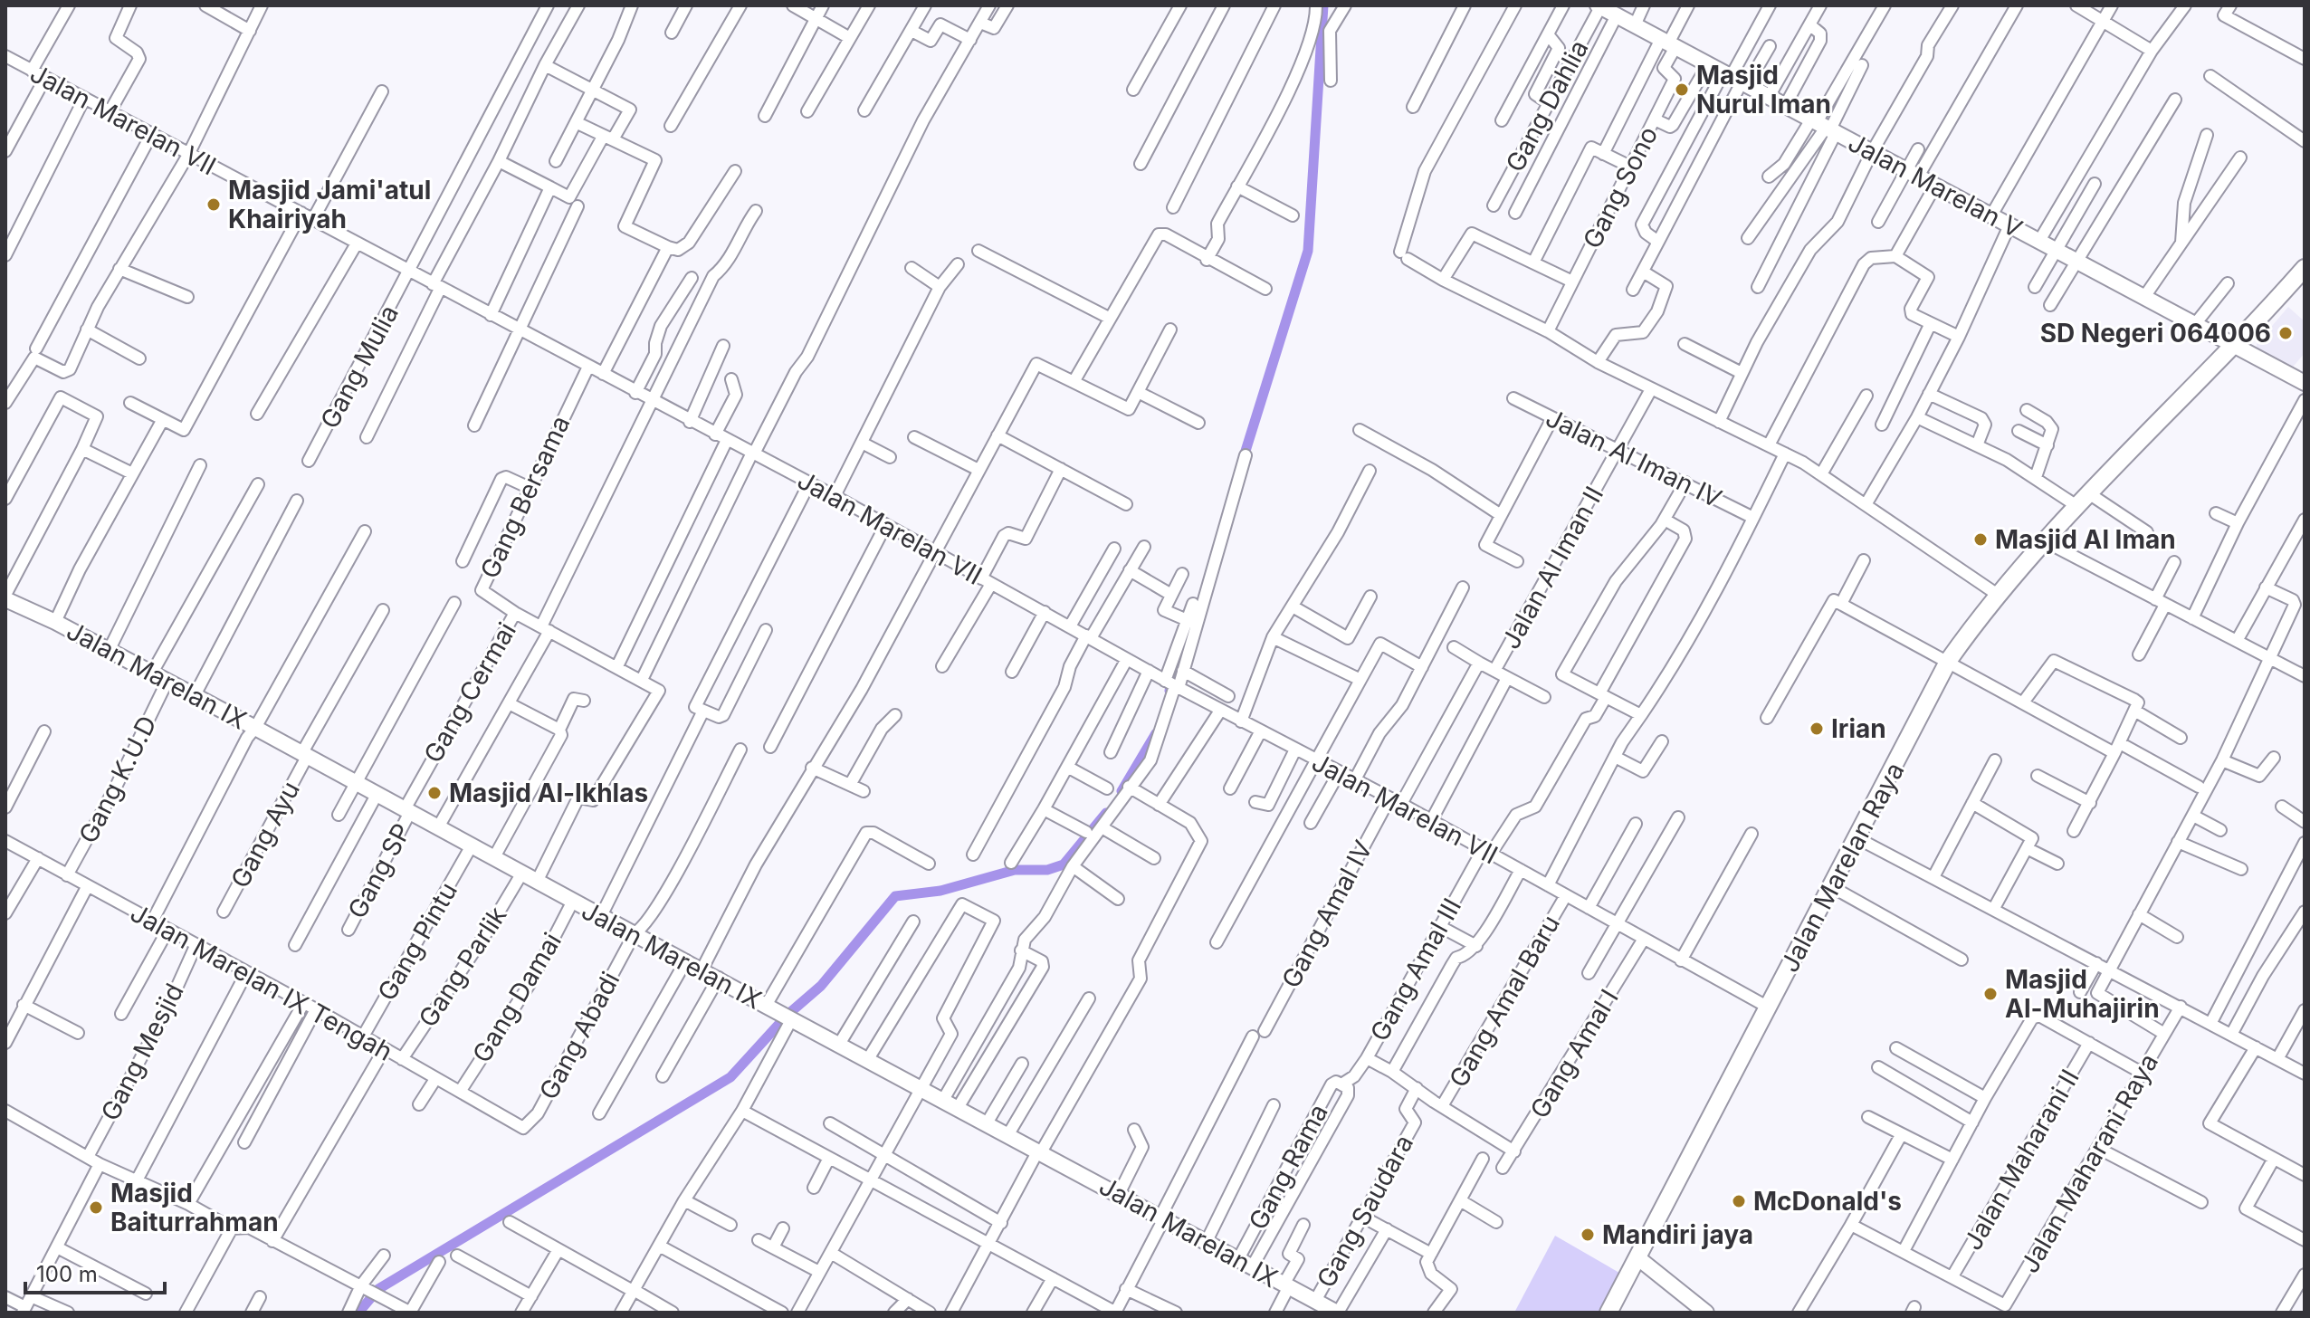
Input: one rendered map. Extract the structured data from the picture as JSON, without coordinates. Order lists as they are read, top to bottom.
{
  "streets": {
    "main road": ["Jalan Marelan V", "Jalan Marelan IX", "Jalan Marelan Raya"],
    "street": [
      "Gang Dahlia",
      "Jalan Marelan VII",
      "Gang Sono",
      "Gang Mulia",
      "Jalan Al Iman IV",
      "Gang Bersama",
      "Jalan Al Iman II",
      "Gang Cermai",
      "Gang K.U.D",
      "Gang Ayu",
      "Gang SP",
      "Gang Amal IV",
      "Gang Pintu",
      "Gang Parlik",
      "Gang Amal III",
      "Jalan Marelan IX Tengah",
      "Gang Damai",
      "Gang Amal Baru",
      "Gang Abadi",
      "Gang Mesjid",
      "Gang Amal I",
      "Jalan Maharani II",
      "Jalan Maharani Raya",
      "Gang Rama",
      "Gang Saudara"
    ]
  },
  "crossings": [
    ["Gang Dahlia", "Jalan Marelan V"],
    ["Jalan Marelan VII", "Gang Mulia"],
    ["Jalan Marelan VII", "Gang Bersama"],
    ["Jalan Marelan VII", "Jalan Marelan Raya"],
    ["Jalan Marelan VII", "Gang Amal IV"],
    ["Jalan Marelan VII", "Gang Amal III"],
    ["Jalan Marelan VII", "Gang Amal Baru"],
    ["Jalan Marelan VII", "Gang Amal I"],
    ["Jalan Marelan V", "Gang Sono"],
    ["Jalan Marelan V", "Jalan Marelan Raya"],
    ["Jalan Al Iman IV", "Jalan Al Iman II"],
    ["Gang Bersama", "Gang Cermai"],
    ["Jalan Marelan IX", "Gang Cermai"],
    ["Jalan Marelan IX", "Gang K.U.D"],
    ["Jalan Marelan IX", "Gang Ayu"],
    ["Jalan Marelan IX", "Gang SP"],
    ["Jalan Marelan IX", "Gang Pintu"],
    ["Jalan Marelan IX", "Gang Parlik"],
    ["Jalan Marelan IX", "Gang Damai"],
    ["Jalan Marelan IX", "Gang Abadi"],
    ["Jalan Marelan IX", "Gang Rama"],
    ["Jalan Marelan IX", "Gang Saudara"],
    ["Gang Cermai", "Gang SP"],
    ["Gang K.U.D", "Jalan Marelan IX Tengah"],
    ["Gang Pintu", "Jalan Marelan IX Tengah"],
    ["Gang Parlik", "Jalan Marelan IX Tengah"],
    ["Gang Amal III", "Gang Rama"],
    ["Jalan Marelan IX Tengah", "Gang Damai"],
    ["Jalan Marelan IX Tengah", "Gang Abadi"],
    ["Jalan Marelan IX Tengah", "Gang Mesjid"]
  ],
  "places": [
    "Masjid Nurul Iman",
    "Masjid Jami'atul Khairiyah",
    "SD Negeri 064006",
    "Masjid Al Iman",
    "Irian",
    "Masjid Al-Ikhlas",
    "Masjid Al-Muhajirin",
    "McDonald's",
    "Masjid Baiturrahman",
    "Mandiri jaya"
  ],
  "scale_bar": "100 m"
}
